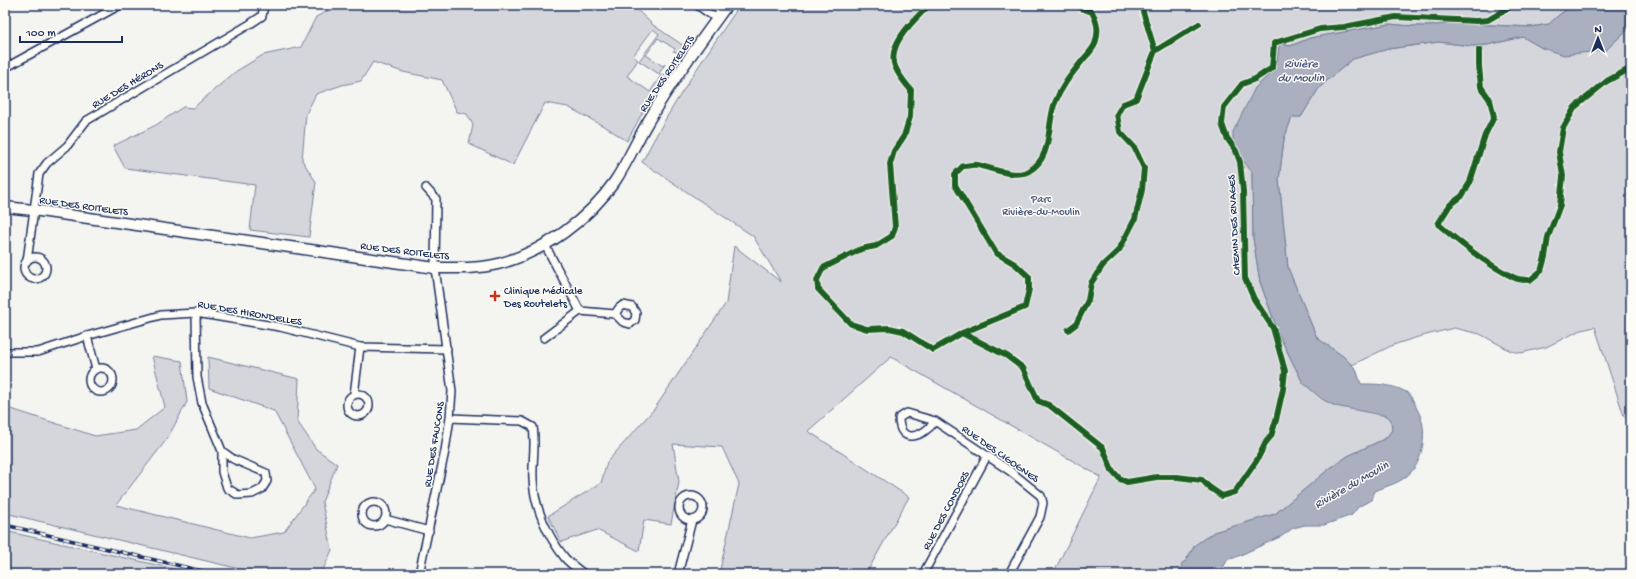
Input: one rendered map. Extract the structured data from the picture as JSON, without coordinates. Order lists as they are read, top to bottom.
{
  "streets": {
    "street": [
      "RUE DES ROITELETS",
      "RUE DES HÉRONS",
      "RUE DES HIRONDELLES",
      "RUE DES FAUCONS",
      "RUE DES CIGOGNES",
      "RUE DES CONDORS"
    ],
    "cycle path": ["CHEMIN DES RIVAGES"]
  },
  "crossings": [
    ["RUE DES ROITELETS", "RUE DES HÉRONS"],
    ["RUE DES ROITELETS", "RUE DES FAUCONS"],
    ["RUE DES HIRONDELLES", "RUE DES FAUCONS"],
    ["RUE DES CIGOGNES", "RUE DES CONDORS"]
  ],
  "water": ["Rivière du Moulin"],
  "parks": ["Parc Rivière-du-Moulin"],
  "places": {
    "health": ["Clinique Médicale Des Routelets"]
  },
  "scale_bar": "100 m",
  "north": "top"
}
